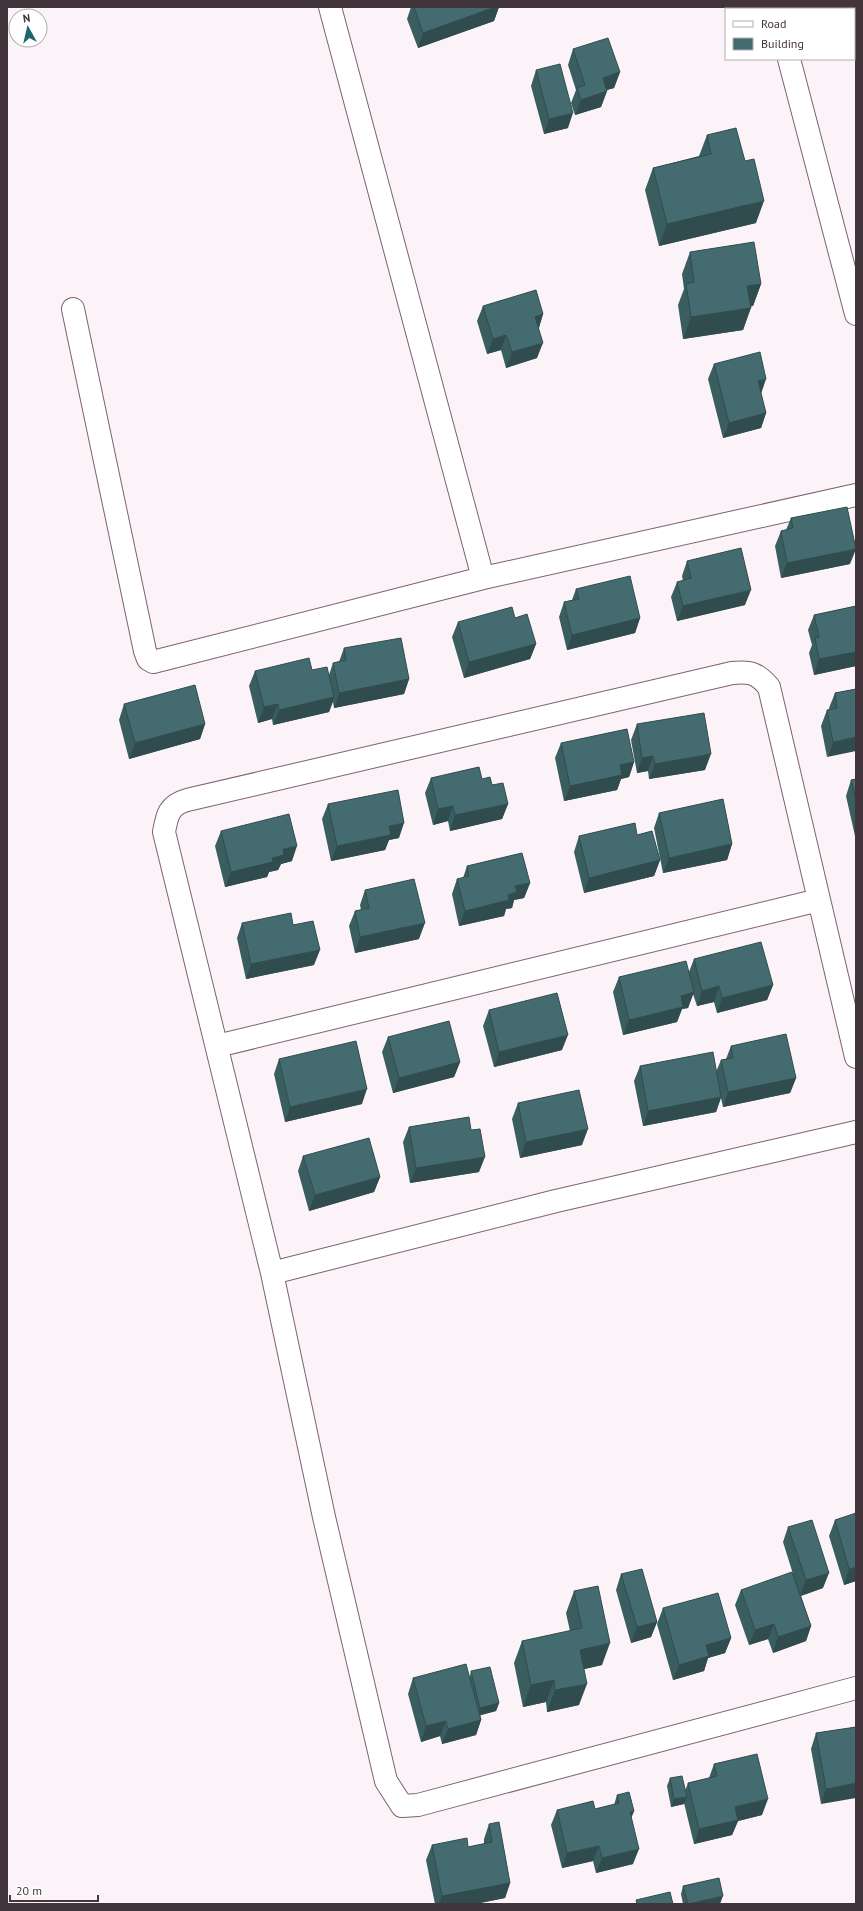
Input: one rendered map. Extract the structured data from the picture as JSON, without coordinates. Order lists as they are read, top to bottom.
{
  "legend": ["Road", "Building"],
  "scale_bar": "20 m",
  "north": "top"
}
